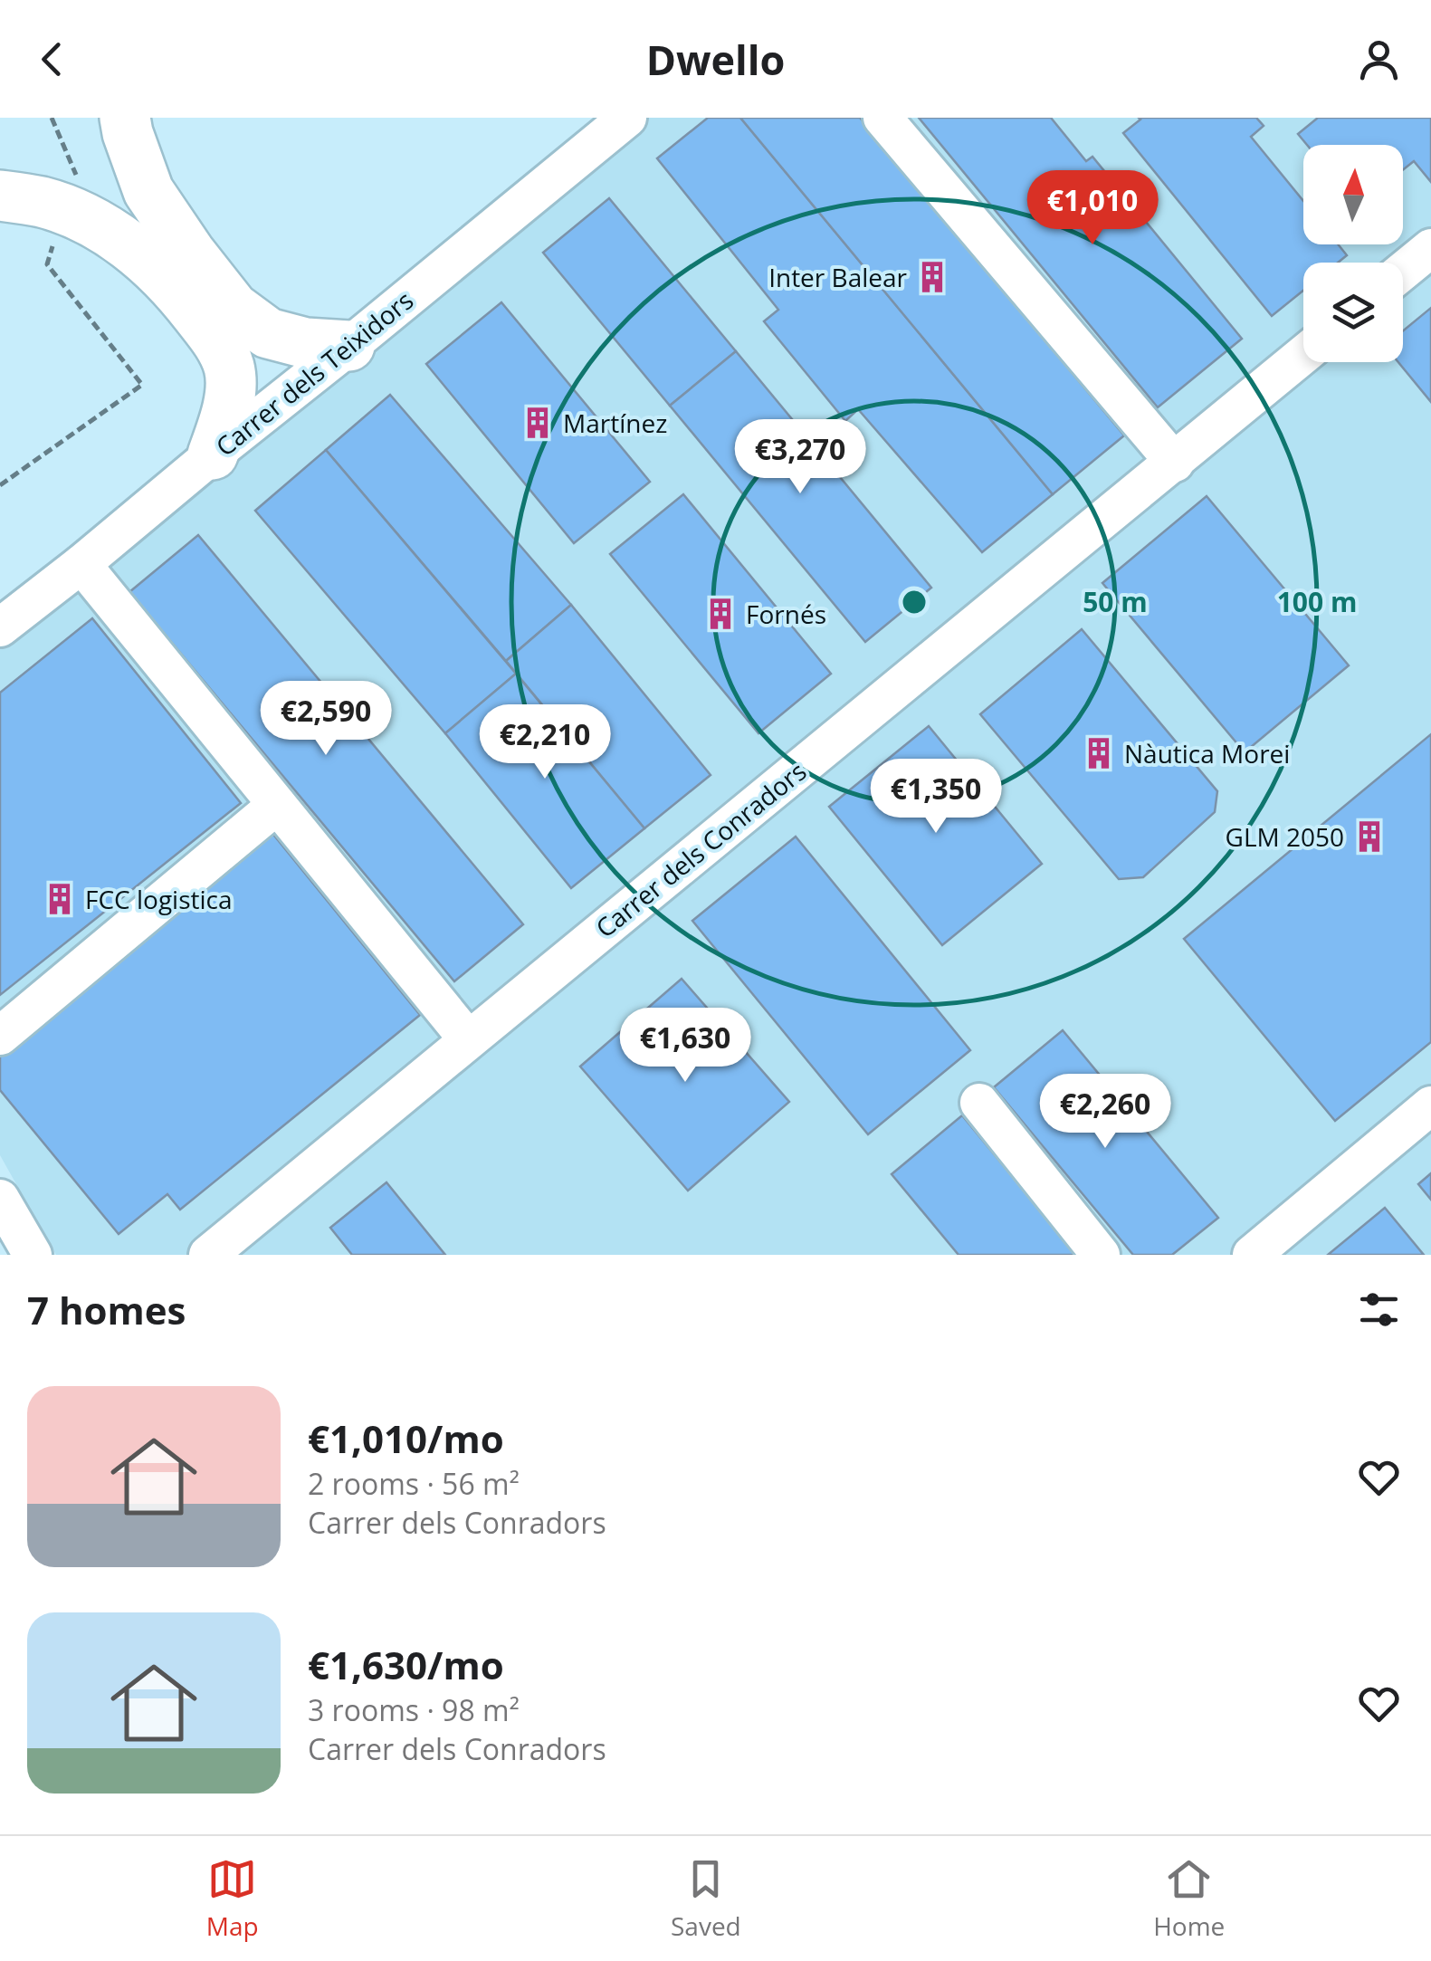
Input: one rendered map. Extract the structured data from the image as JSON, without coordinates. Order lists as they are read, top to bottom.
{
  "streets": {
    "street": ["Carrer dels Teixidors", "Carrer dels Conradors"]
  },
  "places": {
    "building": [
      "Inter Balear",
      "Martínez",
      "Fornés",
      "Nàutica Morei",
      "GLM 2050",
      "FCC logistica"
    ]
  },
  "north": "top",
  "page": {
    "header": "Dwello",
    "price": [
      "€1,010",
      "€3,270",
      "€2,590",
      "€2,210",
      "€1,350",
      "€1,630",
      "€2,260"
    ],
    "heading": "7 homes",
    "list": [
      {
        "name": "€1,010/mo",
        "note": "2 rooms · 56 m² · Carrer dels Conradors"
      },
      {
        "name": "€1,630/mo",
        "note": "3 rooms · 98 m² · Carrer dels Conradors"
      }
    ],
    "tabs": ["Map", "Saved", "Home"]
  },
  "rings": ["50 m", "100 m"]
}
